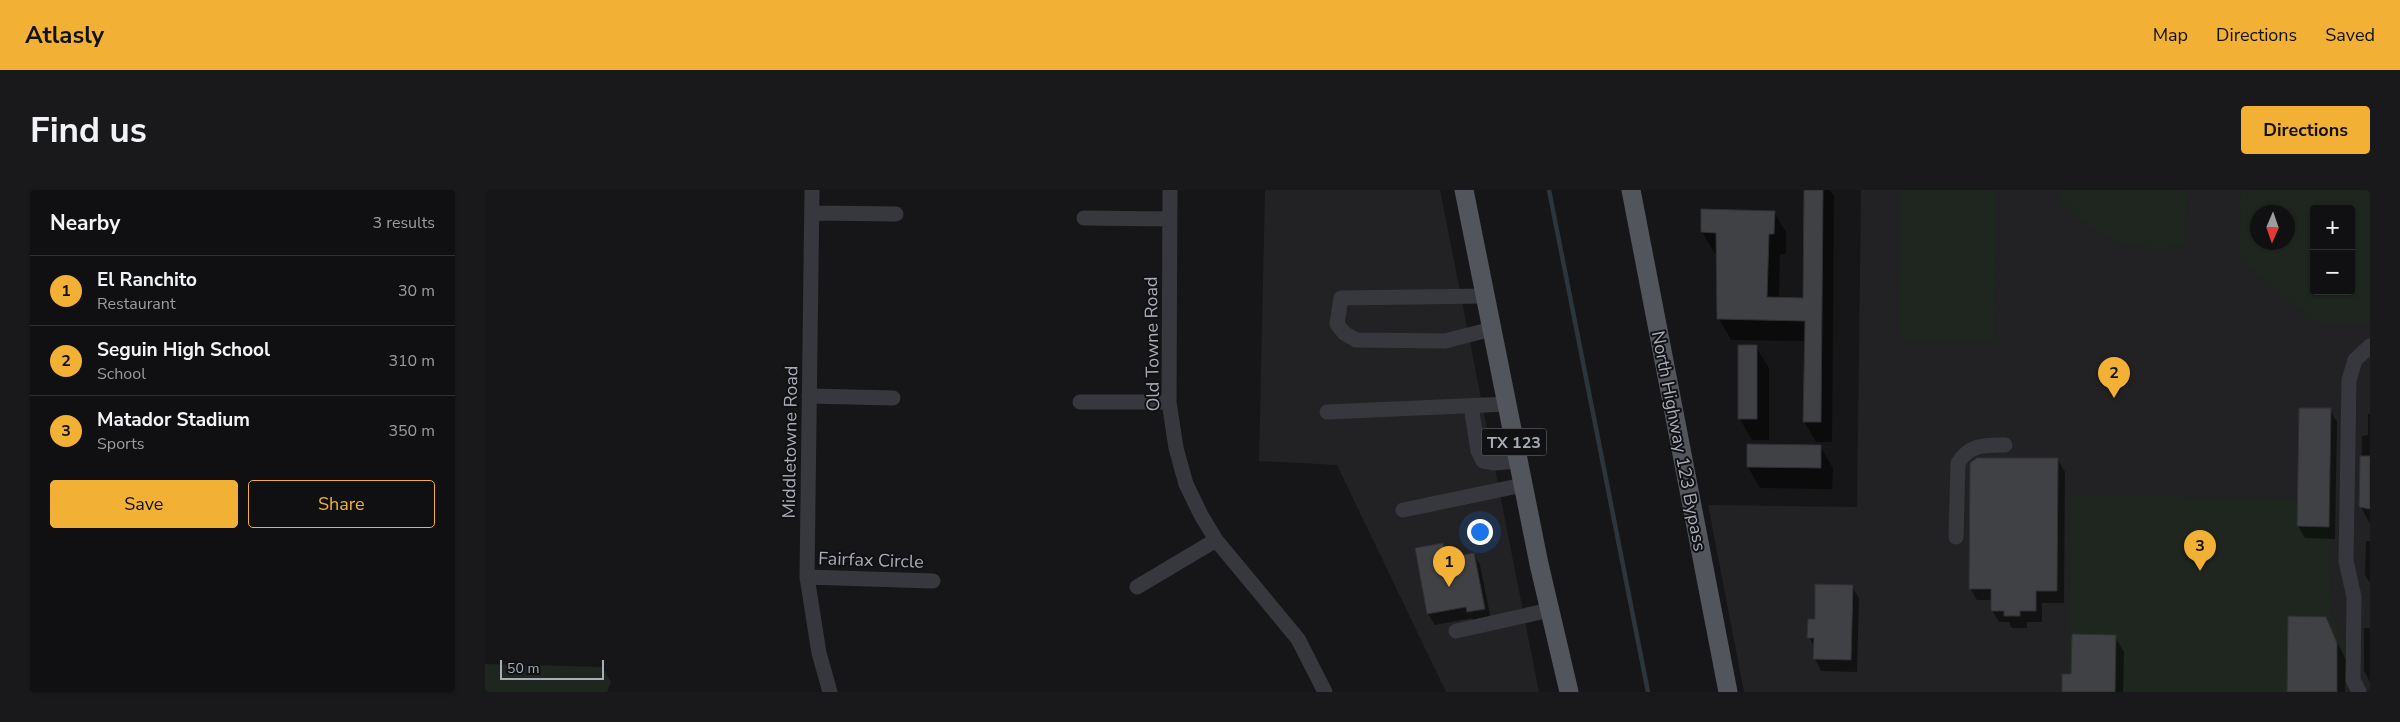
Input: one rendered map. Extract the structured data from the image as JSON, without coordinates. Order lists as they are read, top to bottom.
{
  "streets": {
    "main road": ["North Highway 123 Bypass", "TX 123"],
    "street": ["Old Towne Road", "Middletowne Road", "Fairfax Circle"]
  },
  "crossings": [
    ["Middletowne Road", "Fairfax Circle"]
  ],
  "scale_bar": "50 m",
  "north": "bottom",
  "page": {
    "header": "Atlasly",
    "nav": ["Map", "Directions", "Saved"],
    "buttons": [
      "Directions",
      ["Save", "Share"]
    ],
    "title": "Find us",
    "heading": ["Nearby", "3 results"],
    "map_buttons": ["+", "−"],
    "list": [
      {
        "mark": "1",
        "name": "El Ranchito",
        "note": "Restaurant",
        "value": "30 m"
      },
      {
        "mark": "2",
        "name": "Seguin High School",
        "note": "School",
        "value": "310 m"
      },
      {
        "mark": "3",
        "name": "Matador Stadium",
        "note": "Sports",
        "value": "350 m"
      }
    ],
    "pins": ["2", "3", "1"],
    "scale": "50 m"
  }
}
